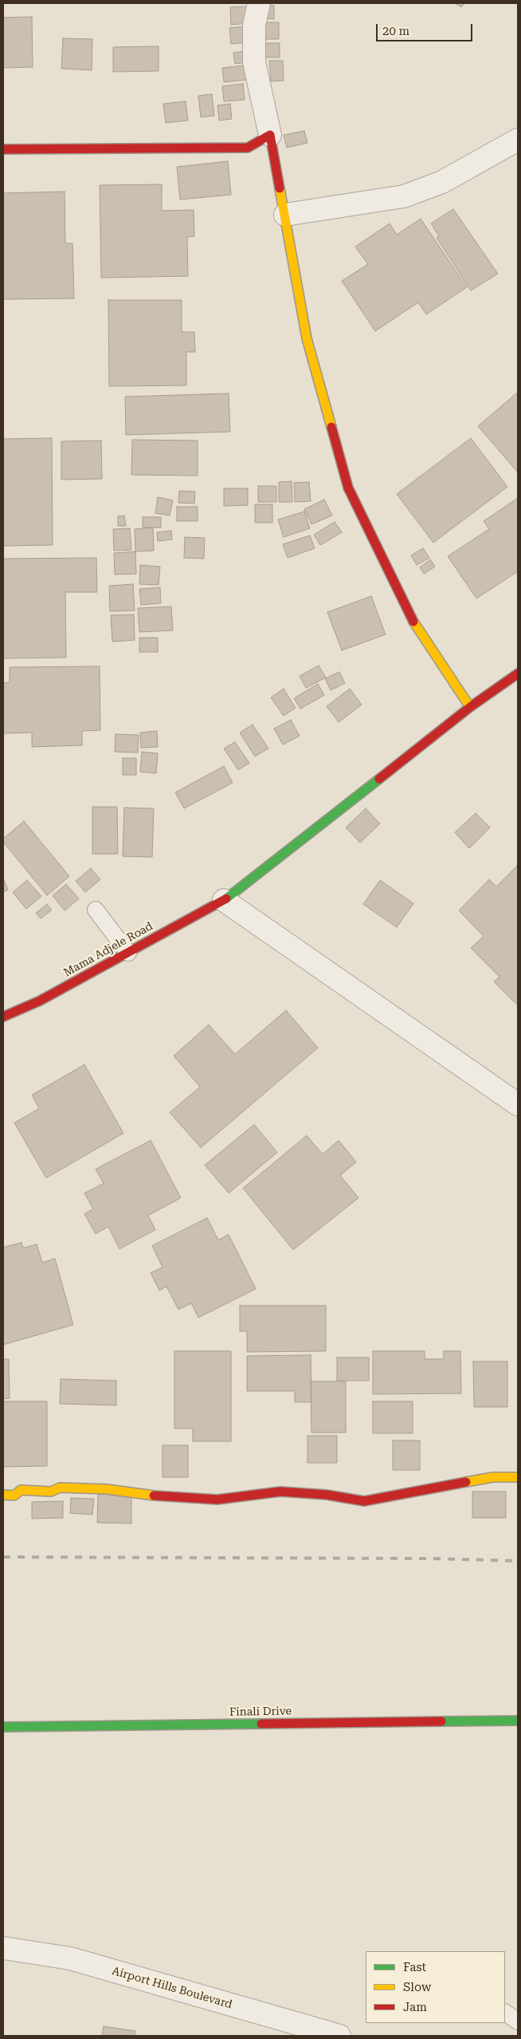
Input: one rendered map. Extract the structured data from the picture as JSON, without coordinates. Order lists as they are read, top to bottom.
{
  "streets": {
    "street": ["Mama Adjele Road", "Finali Drive", "Airport Hills Boulevard"]
  },
  "legend": ["Fast", "Slow", "Jam"],
  "scale_bar": "20 m"
}
